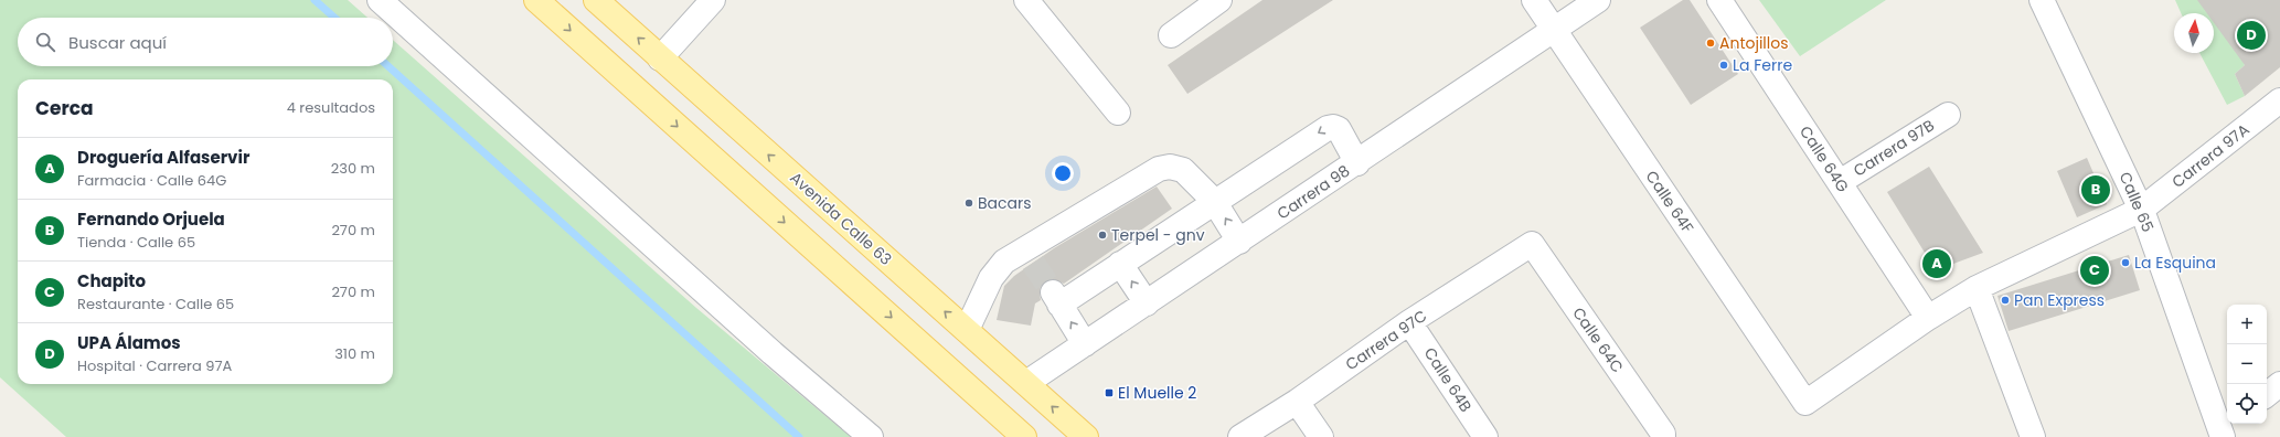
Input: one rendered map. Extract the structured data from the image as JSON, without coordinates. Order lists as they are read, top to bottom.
{
  "streets": {
    "main road": ["Avenida Calle 63"],
    "street": [
      "Carrera 97B",
      "Carrera 97A",
      "Calle 64G",
      "Carrera 98",
      "Calle 64F",
      "Calle 65",
      "Carrera 97C",
      "Calle 64C",
      "Calle 64B"
    ]
  },
  "crossings": [
    ["Carrera 97B", "Calle 64G"],
    ["Carrera 97A", "Calle 64G"],
    ["Carrera 97A", "Calle 64F"],
    ["Carrera 97A", "Calle 65"],
    ["Carrera 98", "Calle 64F"],
    ["Carrera 98", "Avenida Calle 63"],
    ["Carrera 97C", "Calle 64C"],
    ["Carrera 97C", "Calle 64B"]
  ],
  "places": {
    "other": [
      "Antojillos",
      "La Ferre",
      "Bacars",
      "Terpel - gnv",
      "La Esquina",
      "Pan Express"
    ],
    "transit": ["El Muelle 2"]
  },
  "north": "top",
  "page": {
    "search": "Buscar aquí",
    "pins": [
      "D",
      "B",
      "A",
      "C"
    ],
    "heading": ["Cerca", "4 resultados"],
    "list": [
      {
        "mark": "A",
        "name": "Droguería Alfaservir",
        "note": "Farmacia · Calle 64G",
        "value": "230 m"
      },
      {
        "mark": "B",
        "name": "Fernando Orjuela",
        "note": "Tienda · Calle 65",
        "value": "270 m"
      },
      {
        "mark": "C",
        "name": "Chapito",
        "note": "Restaurante · Calle 65",
        "value": "270 m"
      },
      {
        "mark": "D",
        "name": "UPA Álamos",
        "note": "Hospital · Carrera 97A",
        "value": "310 m"
      }
    ],
    "map_buttons": ["+", "−"]
  }
}
